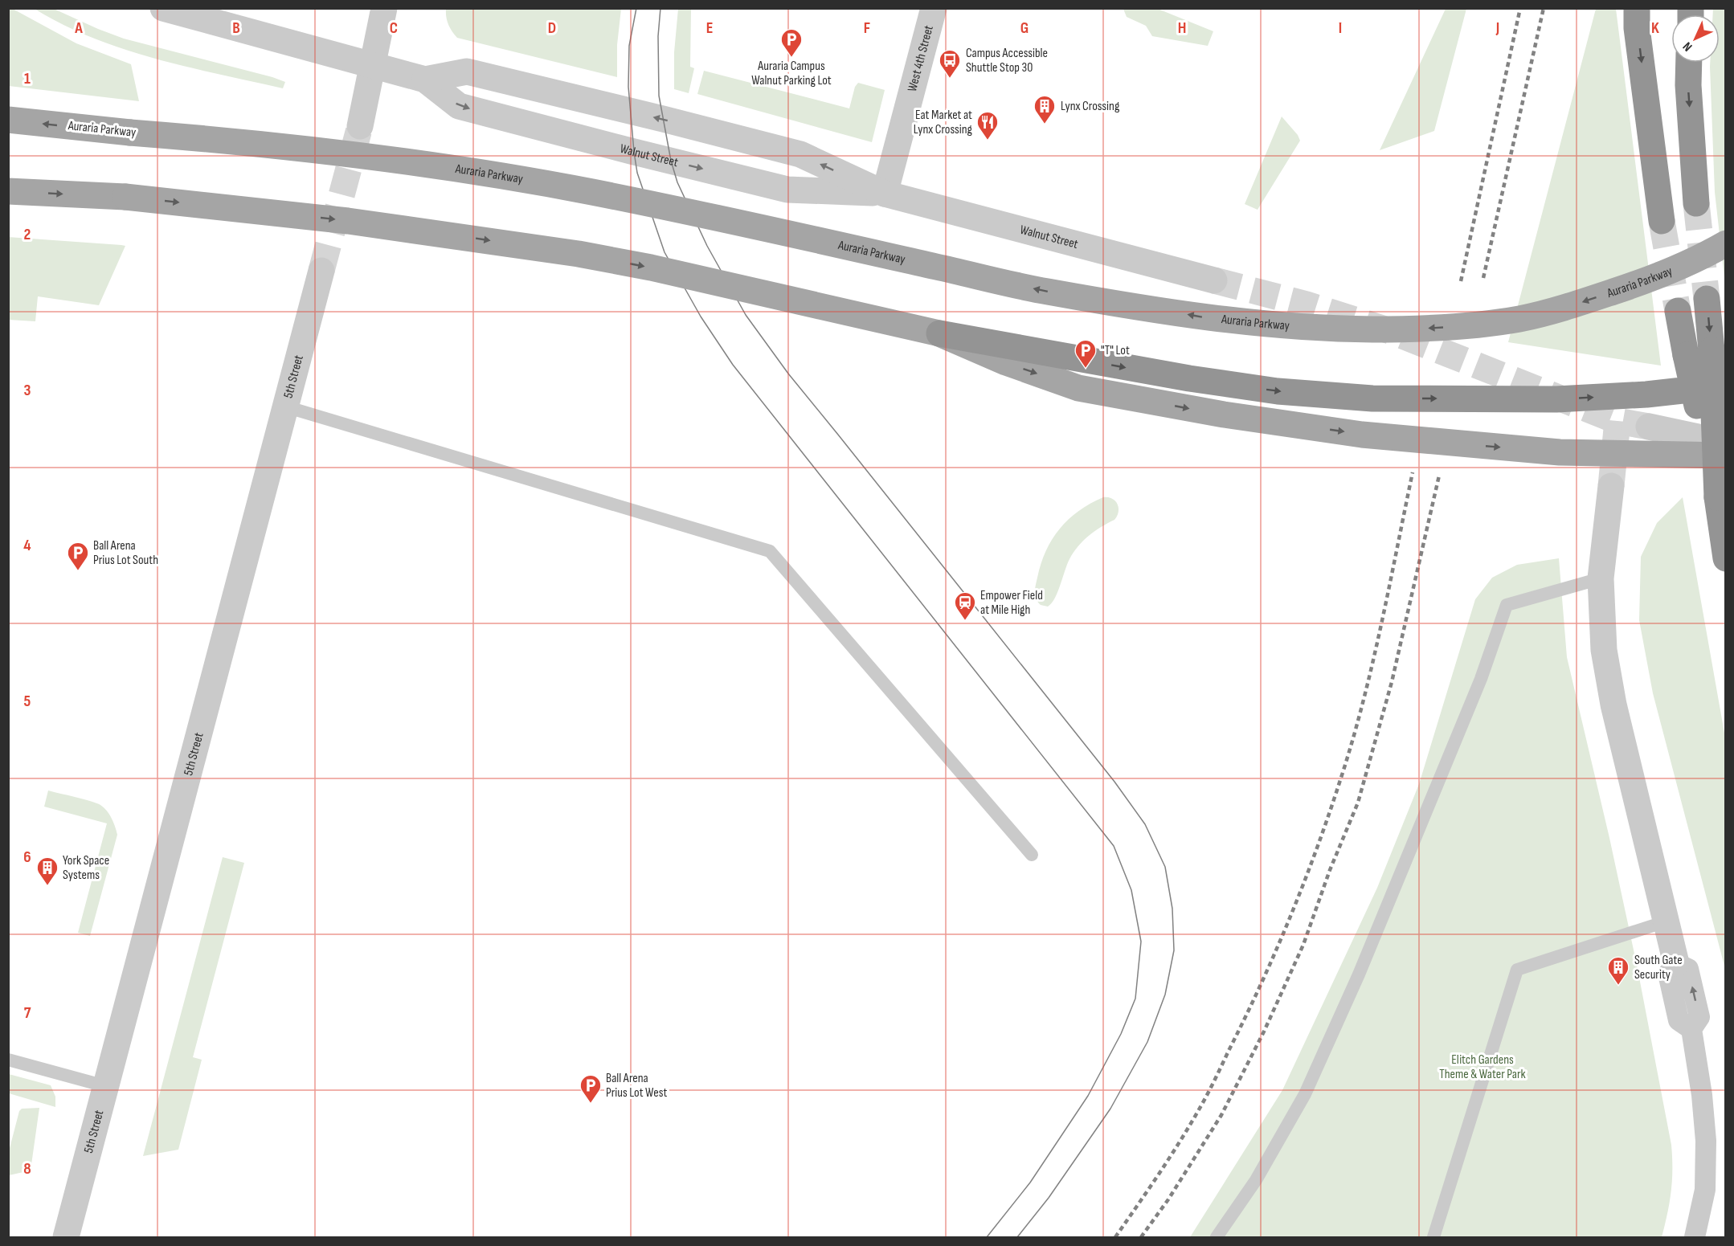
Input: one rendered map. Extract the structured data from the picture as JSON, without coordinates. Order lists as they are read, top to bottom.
{
  "streets": {
    "main road": ["Auraria Parkway"],
    "street": ["West 4th Street", "Walnut Street", "5th Street"]
  },
  "crossings": [
    ["West 4th Street", "Walnut Street"]
  ],
  "parks": ["Elitch Gardens Theme & Water Park"],
  "places": {
    "parking": [
      "Auraria Campus Walnut Parking Lot",
      "\"T\" Lot",
      "Ball Arena Prius Lot South",
      "Ball Arena Prius Lot West"
    ],
    "bus stop": ["Campus Accessible Shuttle Stop 30"],
    "building": ["Lynx Crossing", "York Space Systems", "South Gate Security"],
    "restaurant": ["Eat Market at Lynx Crossing"],
    "station": ["Empower Field at Mile High"]
  },
  "north": "bottom left",
  "grid": {
    "columns": [
      "A",
      "B",
      "C",
      "D",
      "E",
      "F",
      "G",
      "H",
      "I",
      "J",
      "K"
    ],
    "rows": [
      "1",
      "2",
      "3",
      "4",
      "5",
      "6",
      "7",
      "8"
    ]
  }
}
